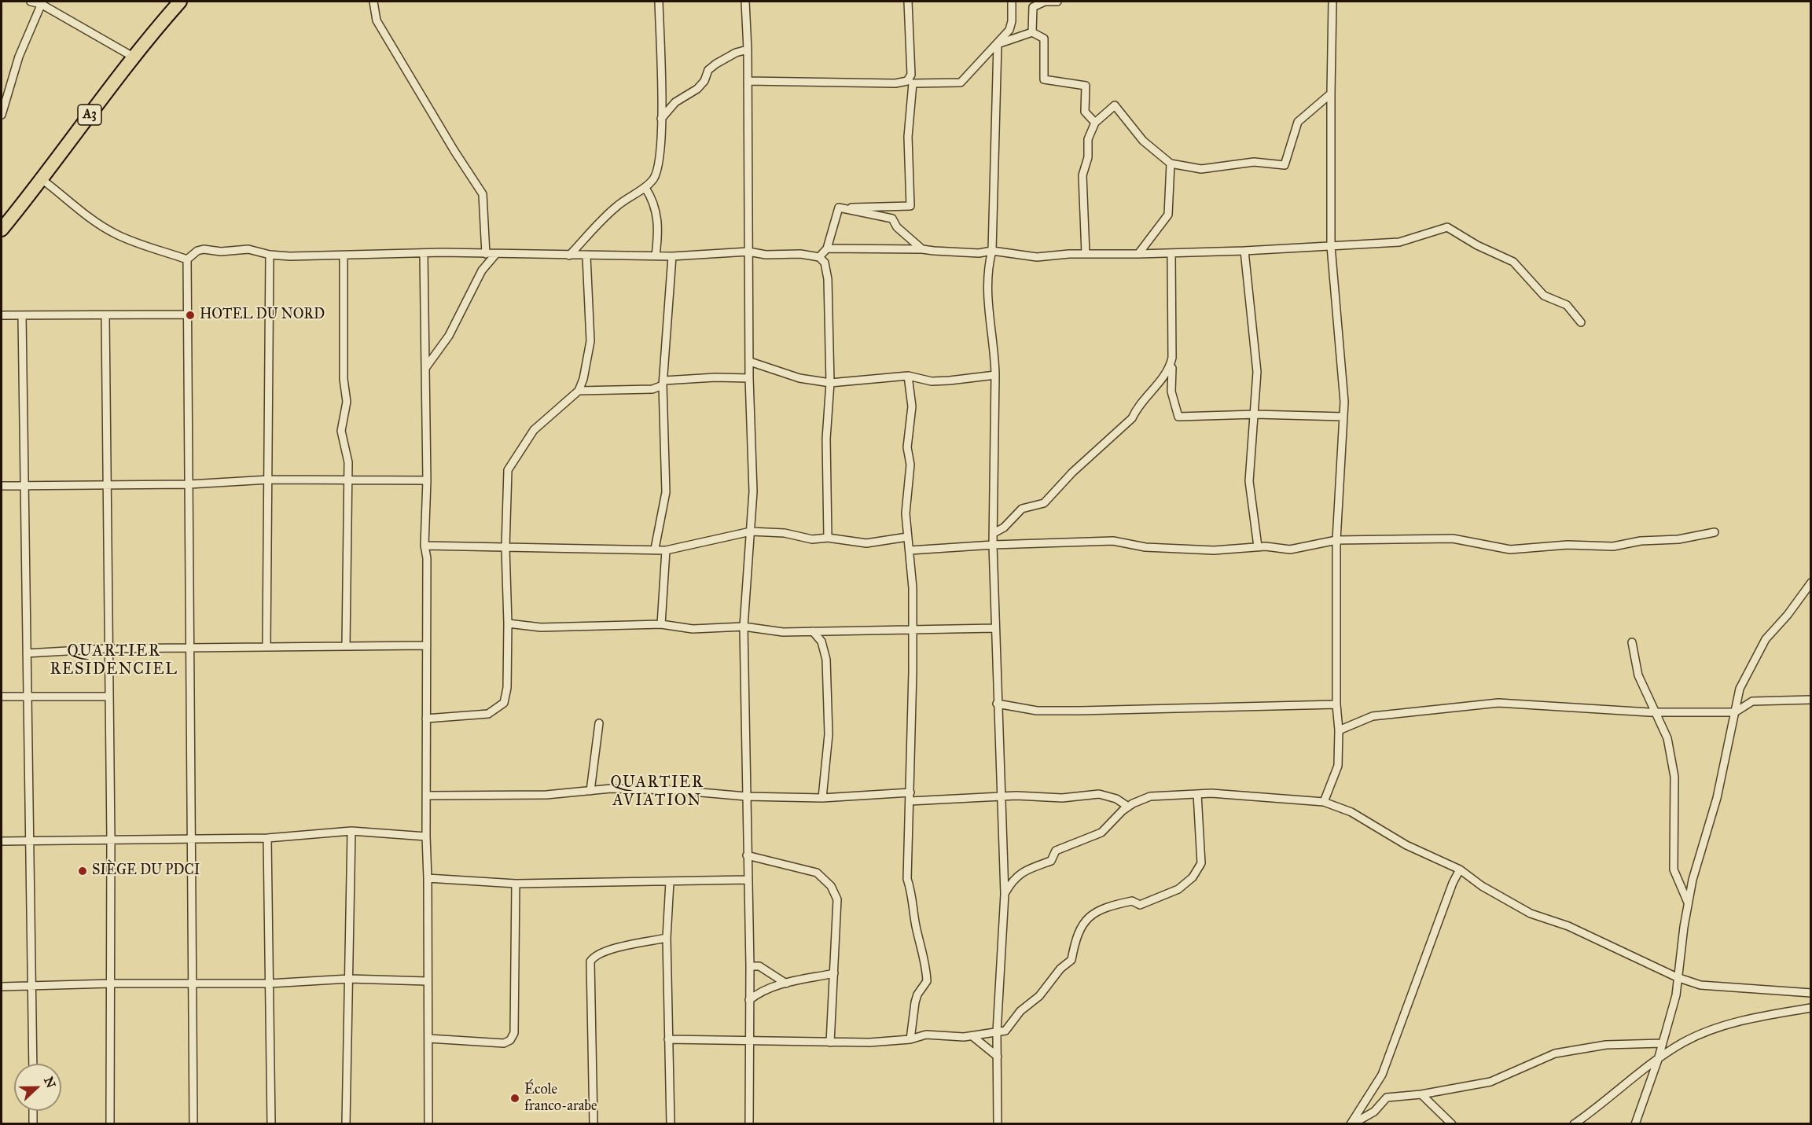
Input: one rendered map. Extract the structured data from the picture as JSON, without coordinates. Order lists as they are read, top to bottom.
{
  "streets": {
    "highway": ["A3"]
  },
  "districts": ["QUARTIER RESIDENCIEL", "QUARTIER AVIATION"],
  "places": ["HOTEL DU NORD", "SIÈGE DU PDCI", "École franco-arabe"],
  "north": "right"
}
